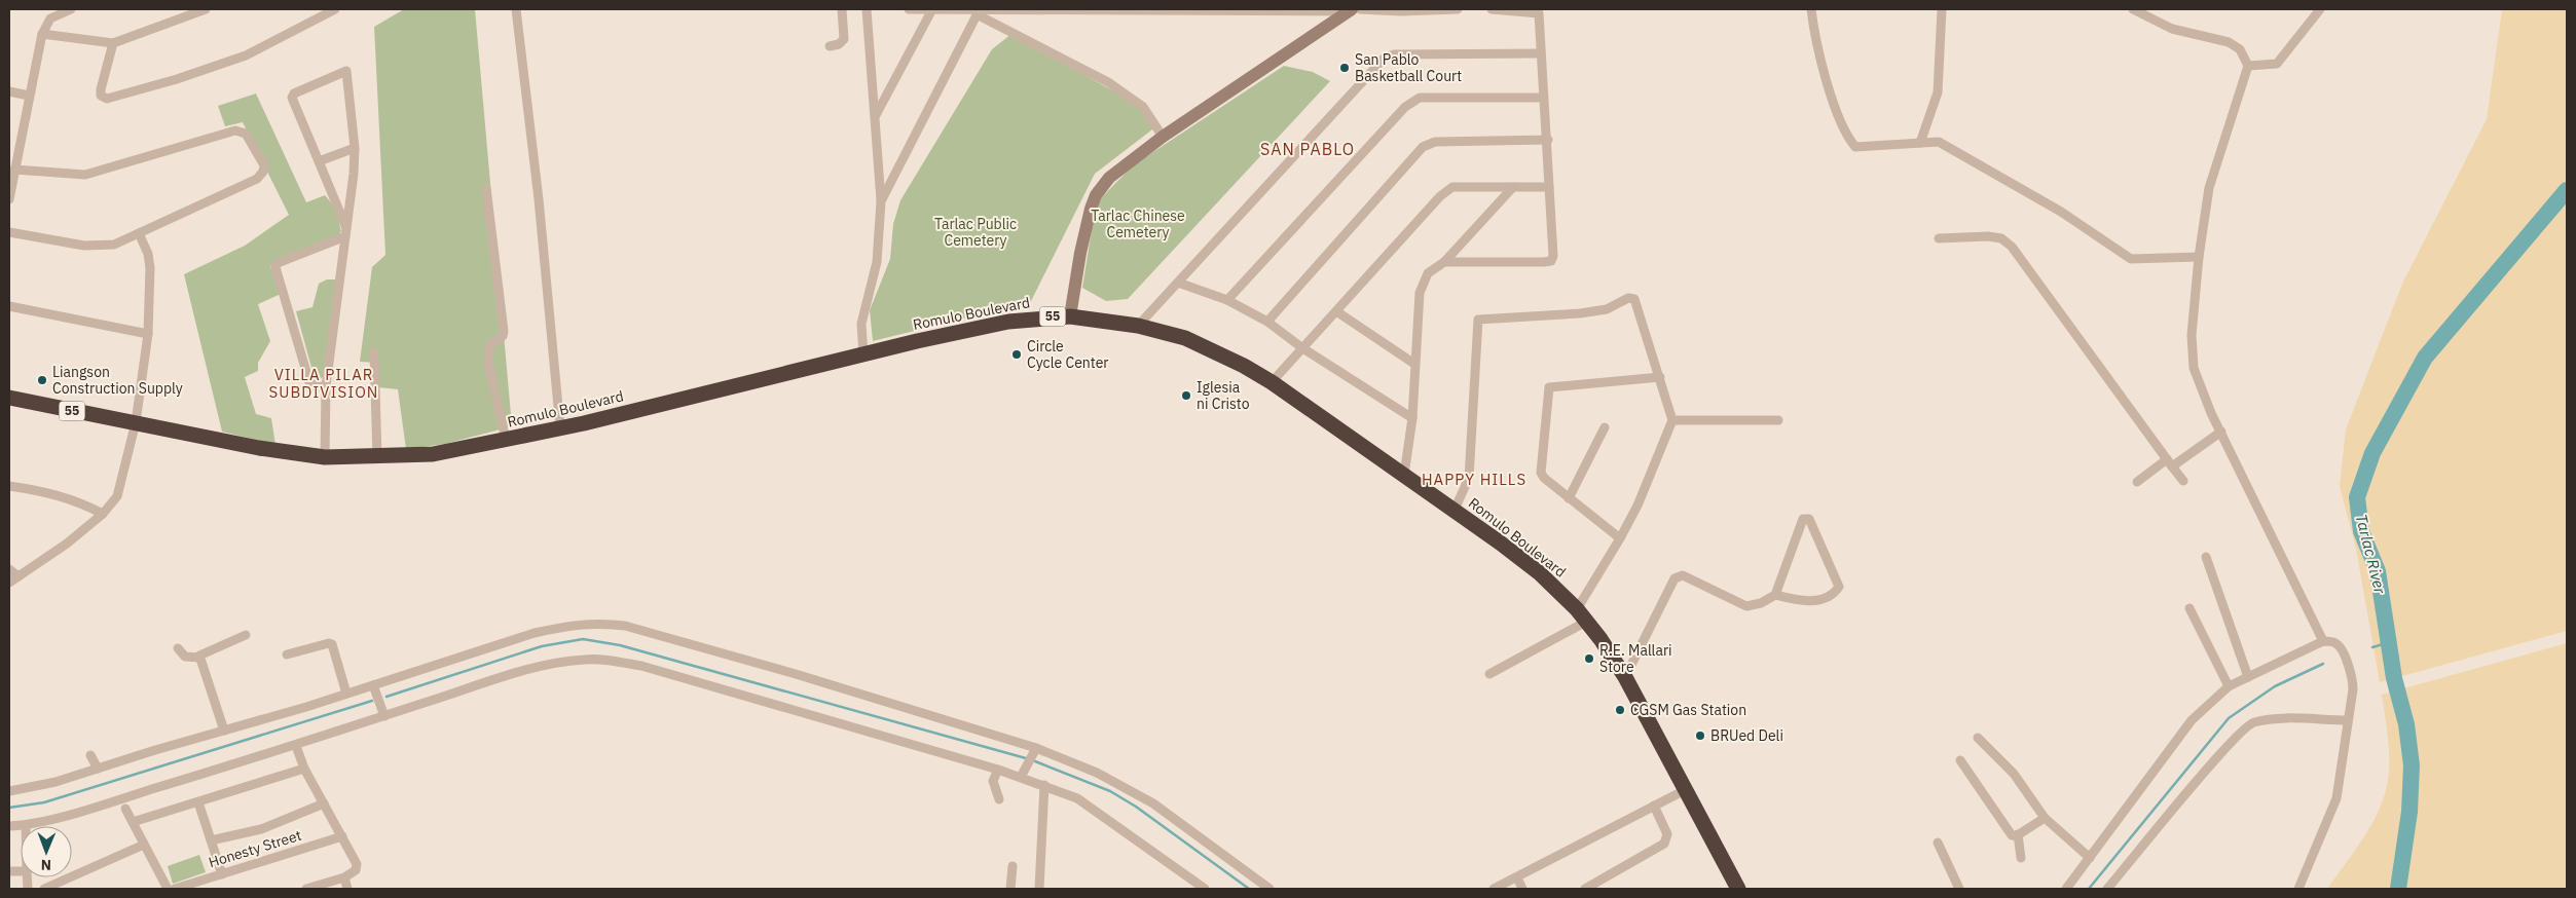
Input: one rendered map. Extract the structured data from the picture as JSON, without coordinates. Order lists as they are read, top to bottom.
{
  "streets": {
    "highway": ["Romulo Boulevard", "55"],
    "street": ["Honesty Street"]
  },
  "districts": ["SAN PABLO", "VILLA PILAR SUBDIVISION", "HAPPY HILLS"],
  "water": ["Tarlac River"],
  "parks": ["Tarlac Chinese Cemetery", "Tarlac Public Cemetery"],
  "places": [
    "San Pablo Basketball Court",
    "Circle Cycle Center",
    "Liangson Construction Supply",
    "Iglesia ni Cristo",
    "R.E. Mallari Store",
    "CGSM Gas Station",
    "BRUed Deli"
  ],
  "north": "bottom"
}
